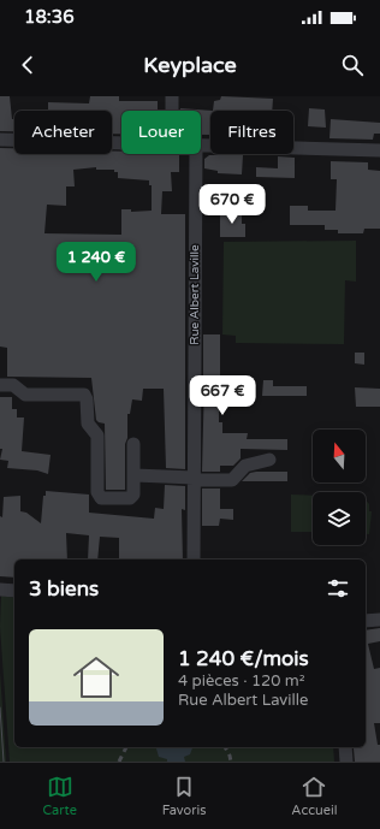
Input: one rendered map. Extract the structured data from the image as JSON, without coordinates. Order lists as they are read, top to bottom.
{
  "streets": {
    "street": ["Rue Albert Laville"]
  },
  "north": "top",
  "page": {
    "status": "18:36",
    "header": "Keyplace",
    "chip": ["Acheter", "Louer", "Filtres"],
    "price": ["670 €", "1 240 €", "667 €"],
    "heading": "3 biens",
    "list": [
      {
        "name": "1 240 €/mois",
        "note": "4 pièces · 120 m² · Rue Albert Laville"
      }
    ],
    "tabs": ["Carte", "Favoris", "Accueil"]
  }
}
